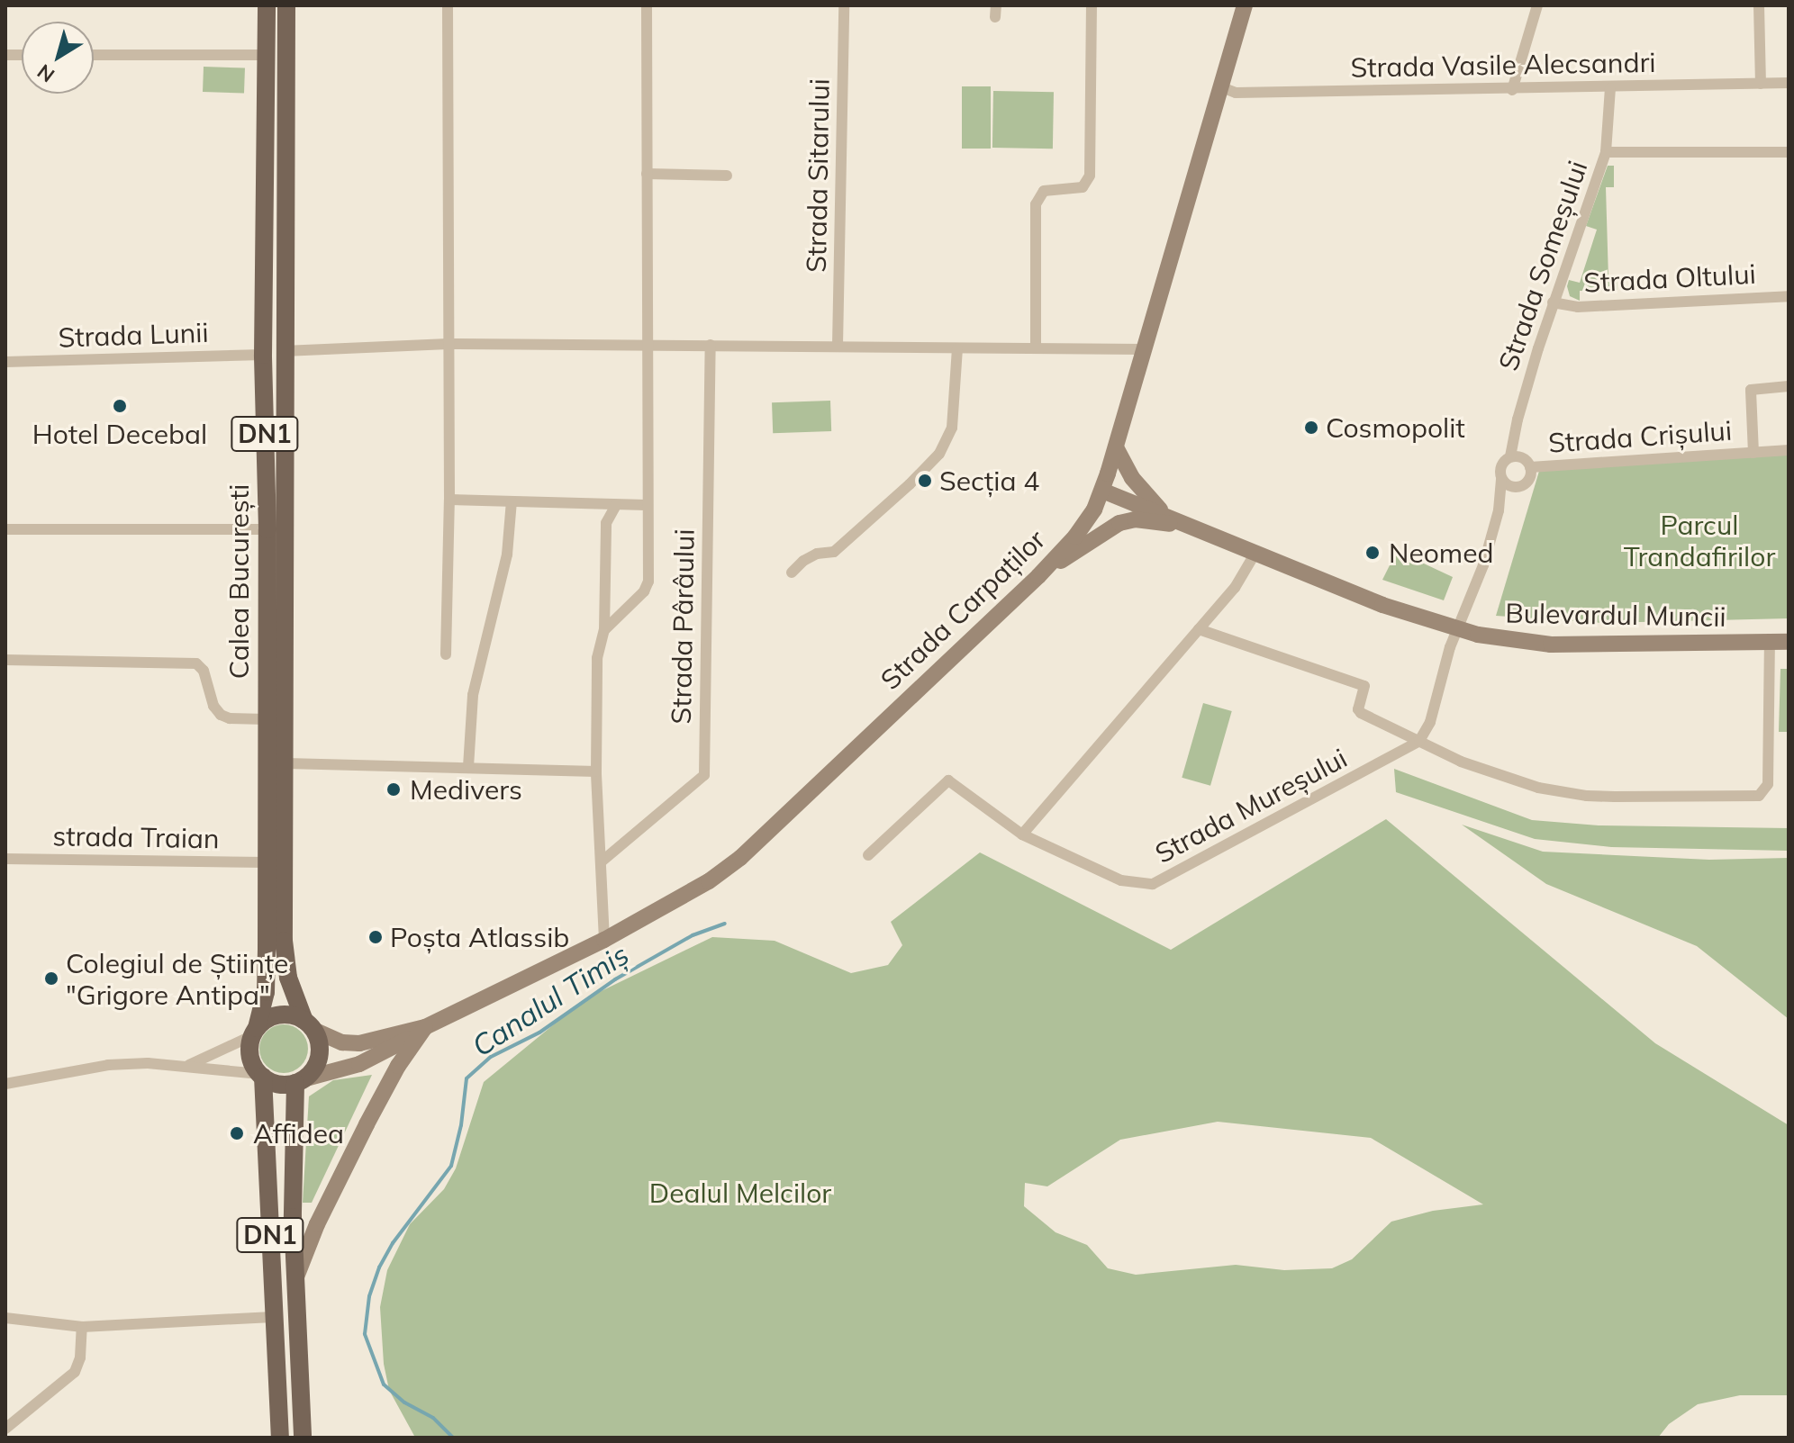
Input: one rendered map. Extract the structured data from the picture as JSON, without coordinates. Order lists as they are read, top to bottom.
{
  "streets": {
    "main road": [
      "DN1",
      "Calea București",
      "Strada Carpaților",
      "Bulevardul Muncii"
    ],
    "street": [
      "Strada Vasile Alecsandri",
      "Strada Sitarului",
      "Strada Someșului",
      "Strada Oltului",
      "Strada Lunii",
      "Strada Crișului",
      "Strada Pârâului",
      "Strada Mureșului",
      "strada Traian"
    ]
  },
  "crossings": [
    ["Strada Vasile Alecsandri", "Strada Someșului"],
    ["Strada Vasile Alecsandri", "Strada Carpaților"],
    ["Strada Someșului", "Strada Oltului"],
    ["Strada Someșului", "Strada Crișului"],
    ["Strada Someșului", "Bulevardul Muncii"],
    ["Strada Lunii", "Calea București"],
    ["DN1", "Calea București"],
    ["DN1", "Strada Carpaților"],
    ["Calea București", "Strada Carpaților"],
    ["Calea București", "strada Traian"],
    ["Strada Carpaților", "Bulevardul Muncii"],
    ["Bulevardul Muncii", "Strada Mureșului"]
  ],
  "water": ["Canalul Timiș"],
  "parks": ["Parcul Trandafirilor", "Dealul Melcilor"],
  "places": [
    "Hotel Decebal",
    "Cosmopolit",
    "Secția 4",
    "Neomed",
    "Medivers",
    "Poșta Atlassib",
    "Colegiul de Științe \"Grigore Antipa\"",
    "Affidea"
  ],
  "north": "bottom left"
}
